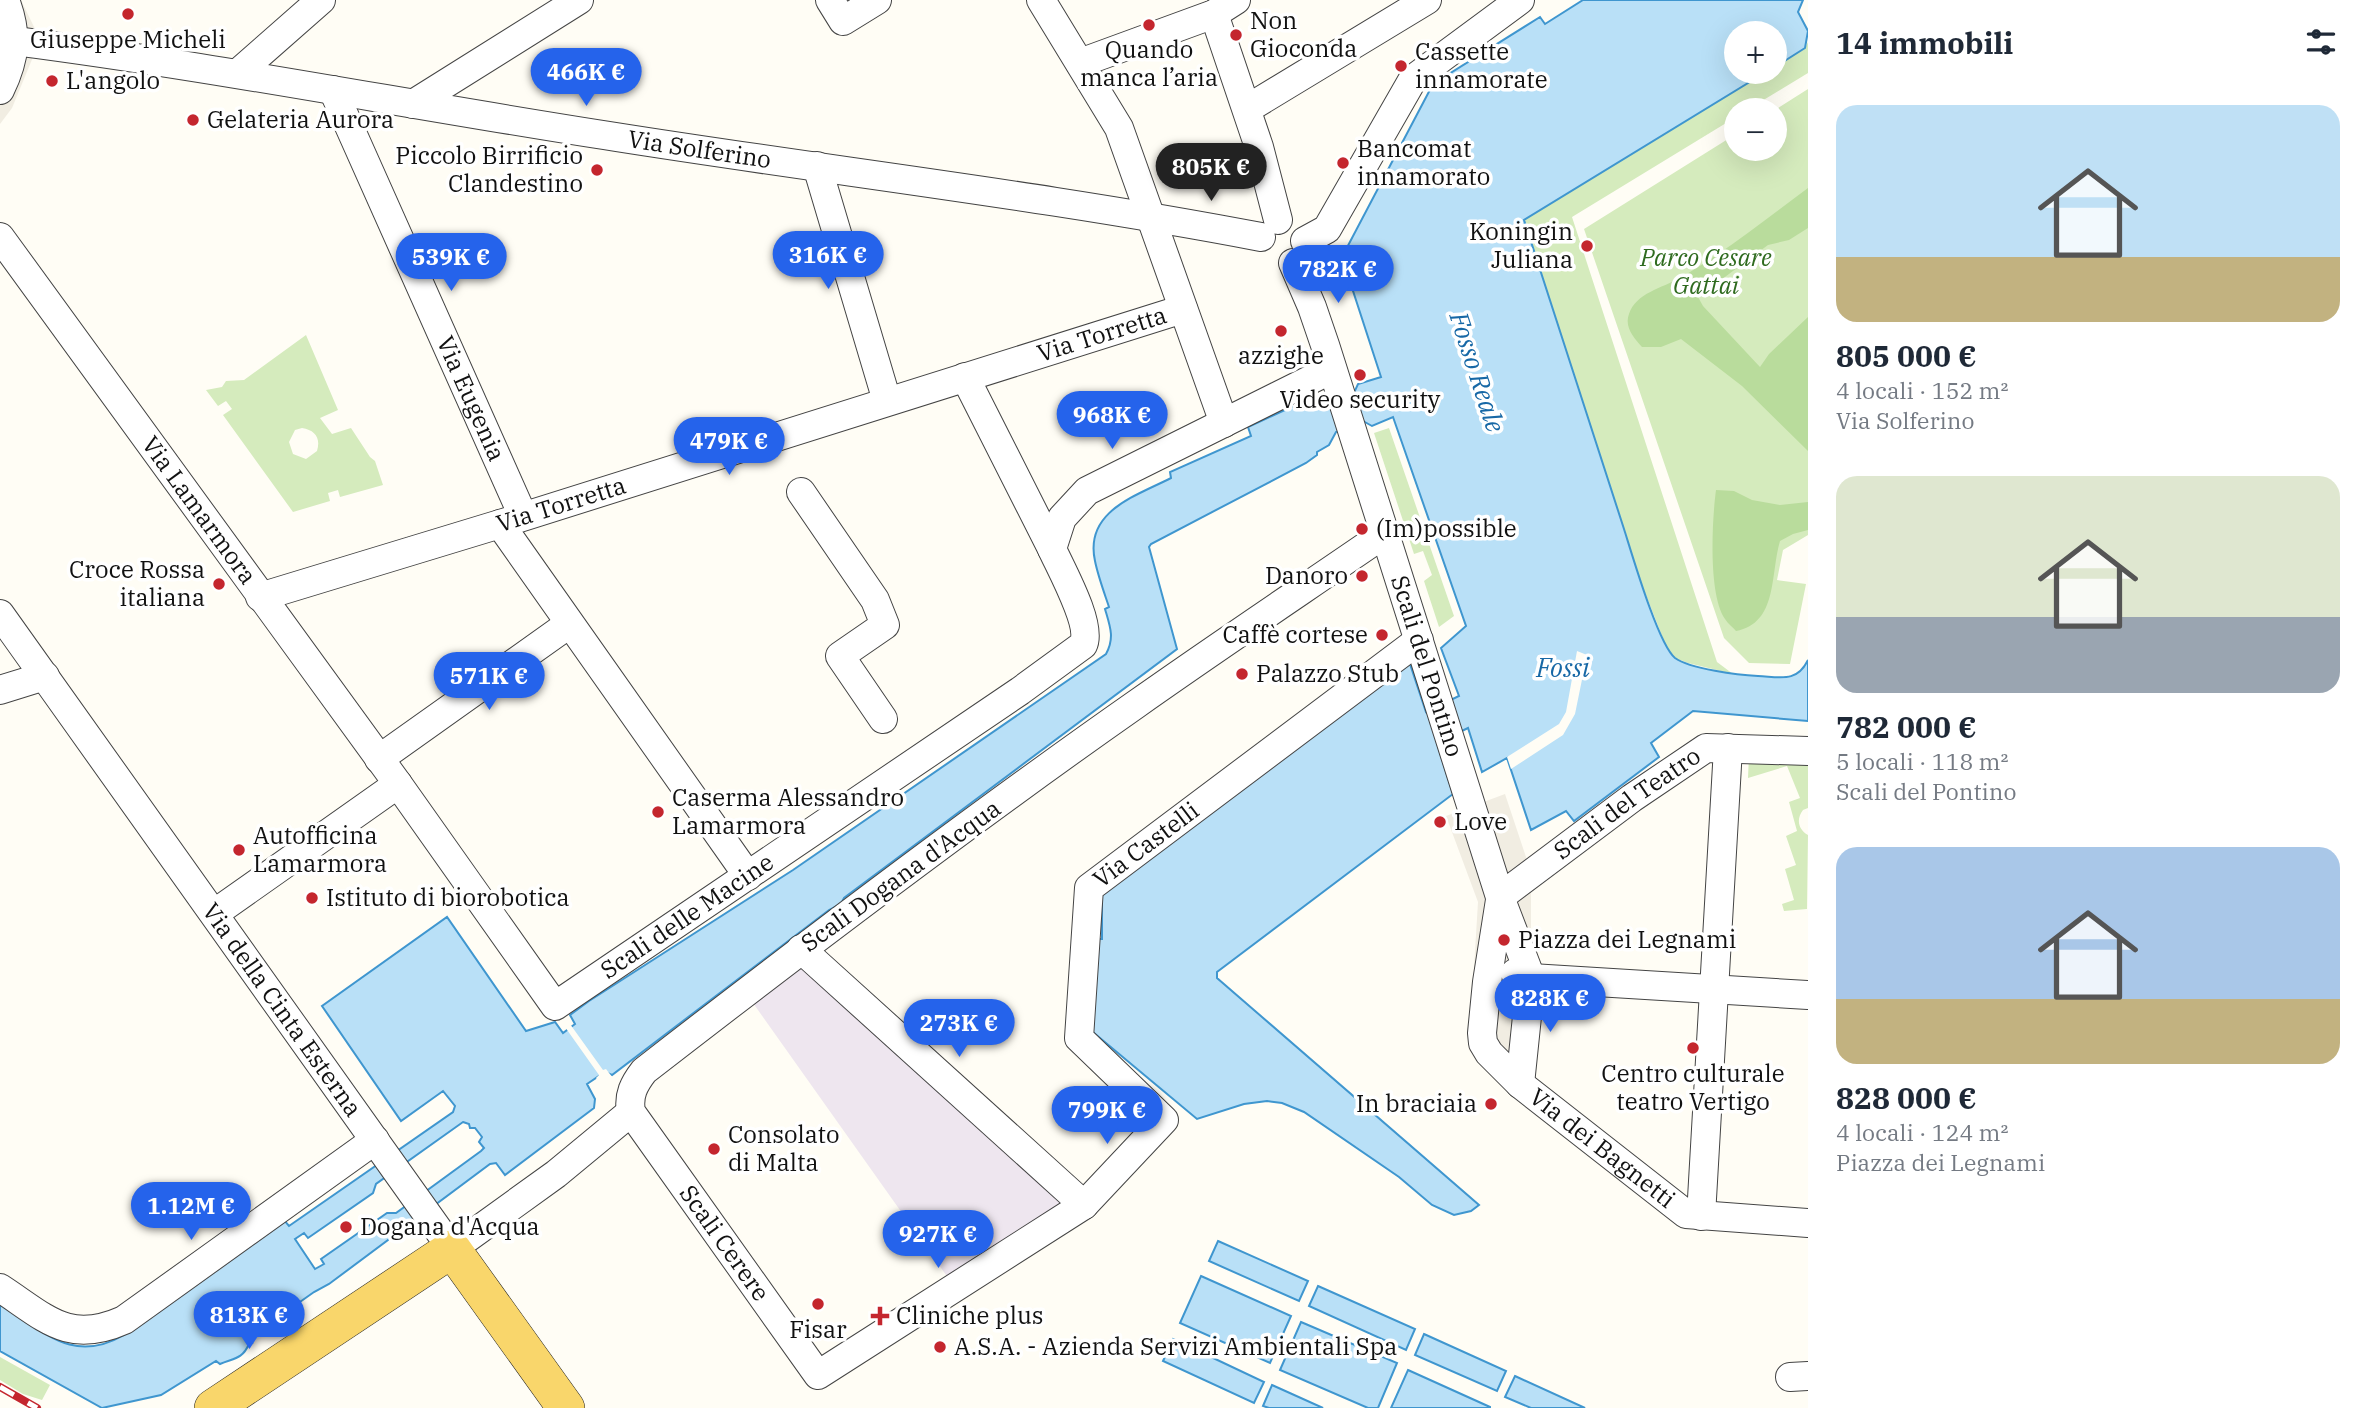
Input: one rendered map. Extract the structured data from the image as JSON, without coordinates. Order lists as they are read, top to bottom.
{
  "streets": {
    "main road": ["Via della Cinta Esterna"],
    "street": [
      "Via Solferino",
      "Via Torretta",
      "Via Eugenia",
      "Via Lamarmora",
      "Scali del Pontino",
      "Scali del Teatro",
      "Via Castelli",
      "Scali Dogana d'Acqua",
      "Scali delle Macine",
      "Via dei Bagnetti",
      "Scali Cerere"
    ]
  },
  "crossings": [
    ["Via Solferino", "Via Eugenia"],
    ["Via Solferino", "Scali del Pontino"],
    ["Via Torretta", "Via Eugenia"],
    ["Via Torretta", "Via Lamarmora"],
    ["Via Eugenia", "Scali delle Macine"],
    ["Via Lamarmora", "Scali delle Macine"],
    ["Scali del Pontino", "Scali del Teatro"],
    ["Scali del Pontino", "Via Castelli"],
    ["Scali del Pontino", "Scali Dogana d'Acqua"],
    ["Via Castelli", "Scali Cerere"],
    ["Scali Dogana d'Acqua", "Scali Cerere"]
  ],
  "water": ["Fosso Reale", "Fossi"],
  "parks": ["Parco Cesare Gattai"],
  "places": {
    "other": [
      "Giuseppe Micheli",
      "Quando manca l’aria",
      "Non Gioconda",
      "Cassette innamorate",
      "L'angolo",
      "Gelateria Aurora",
      "Bancomat innamorato",
      "Piccolo Birrificio Clandestino",
      "Koningin Juliana",
      "azzighe",
      "Video security",
      "(Im)possible",
      "Danoro",
      "Croce Rossa italiana",
      "Caffè cortese",
      "Palazzo Stub",
      "Caserma Alessandro Lamarmora",
      "Love",
      "Autofficina Lamarmora",
      "Istituto di biorobotica",
      "Piazza dei Legnami",
      "Centro culturale teatro Vertigo",
      "In braciaia",
      "Consolato di Malta",
      "Dogana d'Acqua",
      "Fisar",
      "A.S.A. - Azienda Servizi Ambientali Spa"
    ],
    "health": ["Cliniche plus"]
  },
  "page": {
    "heading": "14 immobili",
    "map_buttons": ["+", "−"],
    "price": [
      "466K €",
      "805K €",
      "316K €",
      "539K €",
      "782K €",
      "968K €",
      "479K €",
      "571K €",
      "828K €",
      "273K €",
      "799K €",
      "1.12M €",
      "927K €",
      "813K €"
    ],
    "list": [
      {
        "name": "805 000 €",
        "note": "4 locali · 152 m² · Via Solferino"
      },
      {
        "name": "782 000 €",
        "note": "5 locali · 118 m² · Scali del Pontino"
      },
      {
        "name": "828 000 €",
        "note": "4 locali · 124 m² · Piazza dei Legnami"
      }
    ]
  }
}
